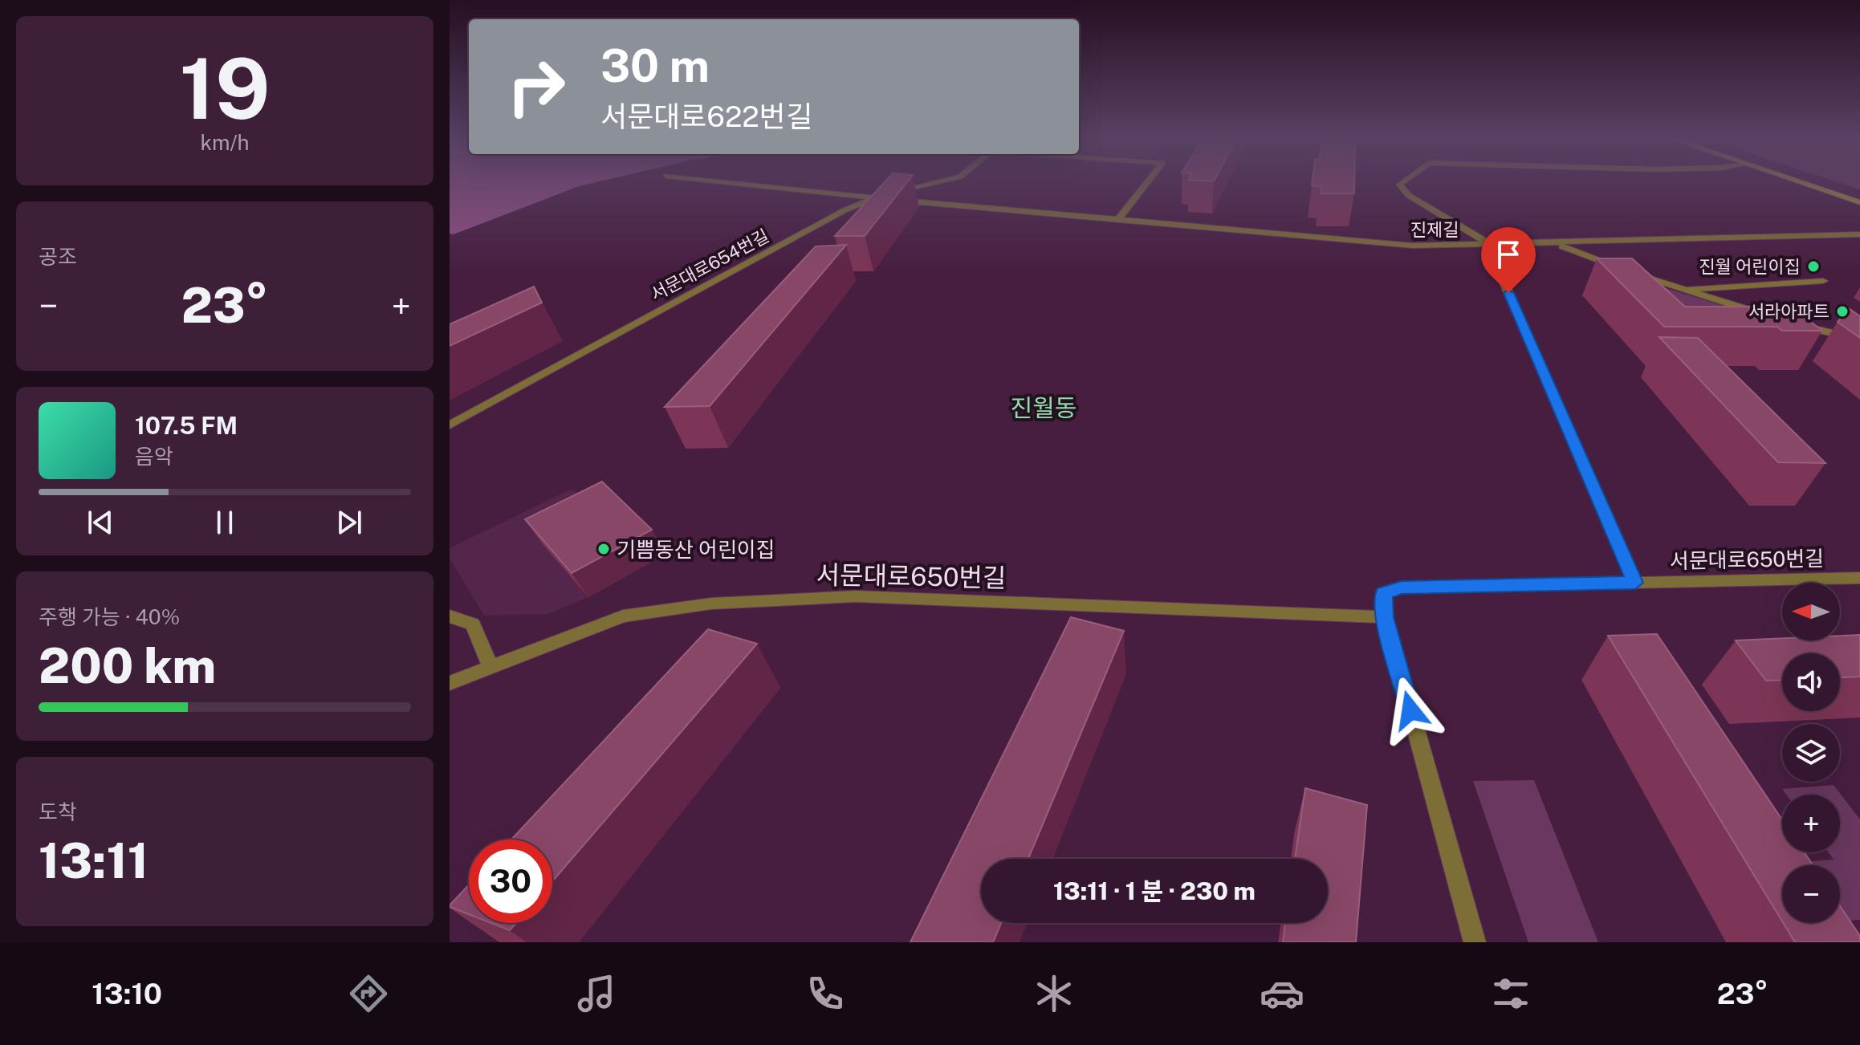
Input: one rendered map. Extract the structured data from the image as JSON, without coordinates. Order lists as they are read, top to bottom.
{
  "streets": {
    "street": ["진제길", "서문대로654번길", "서문대로650번길"]
  },
  "crossings": [
    ["진제길", "서문대로654번길"]
  ],
  "districts": ["진월동"],
  "places": ["진월 어린이집", "서라아파트", "기쁨동산 어린이집"],
  "north": "left",
  "page": {
    "tile": [
      ["19", "km/h"],
      "공조",
      ["주행 가능 · 40%", "200 km"],
      ["도착", "13:11"]
    ],
    "turn": ["30 m", "서문대로622번길"],
    "heat": ["−", "23°", "+"],
    "song": ["107.5 FM", "음악"],
    "map_buttons": ["+", "−"],
    "limit": "30",
    "trip": "13:11 · 1 분 · 230 m",
    "tabs": ["13:10", "23°"]
  }
}
